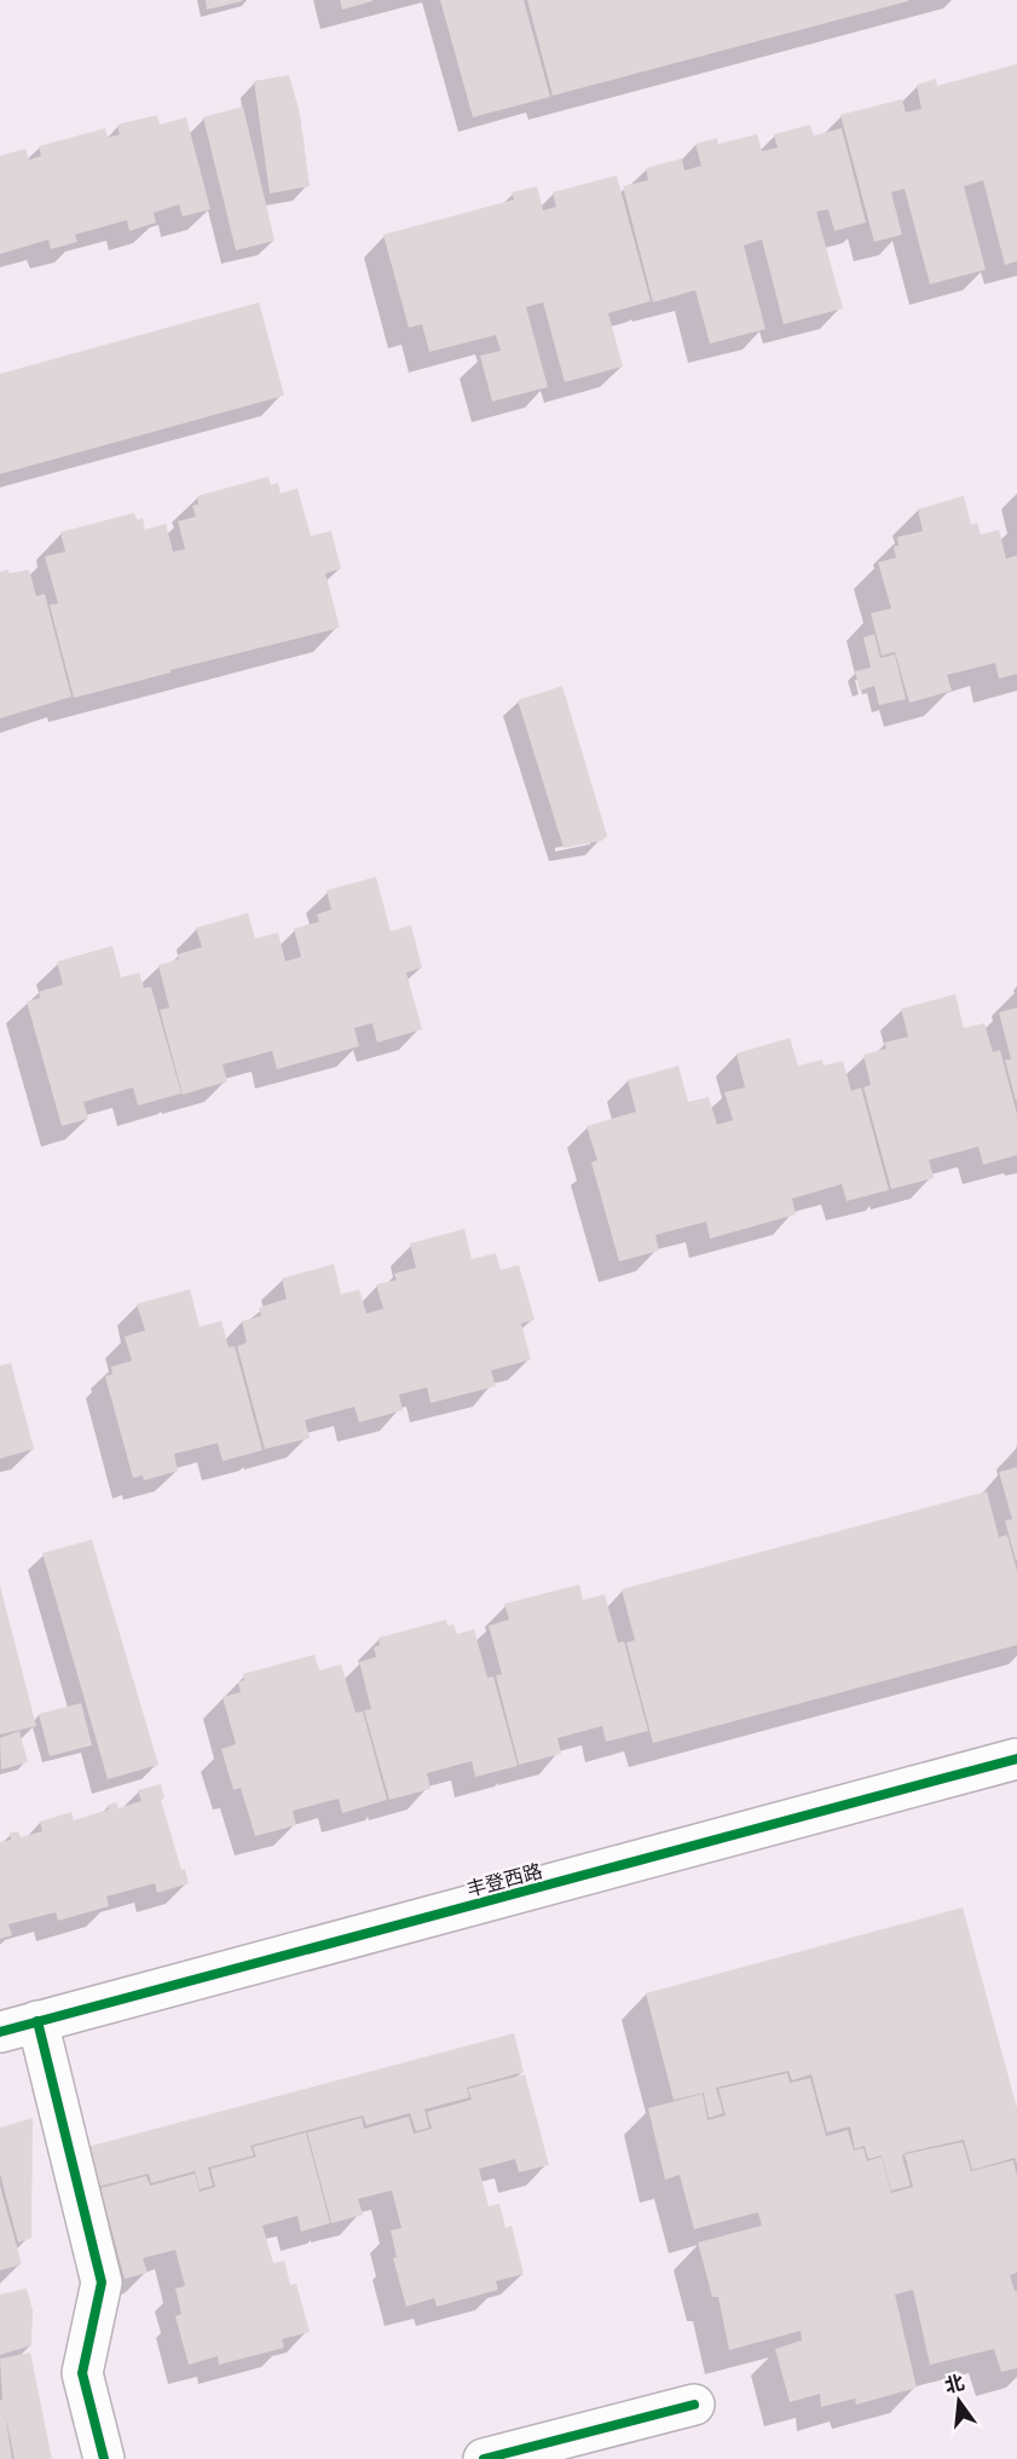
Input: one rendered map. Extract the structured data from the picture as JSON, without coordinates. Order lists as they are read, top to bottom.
{
  "streets": {
    "street": ["丰登西路"]
  },
  "north": "top"
}
